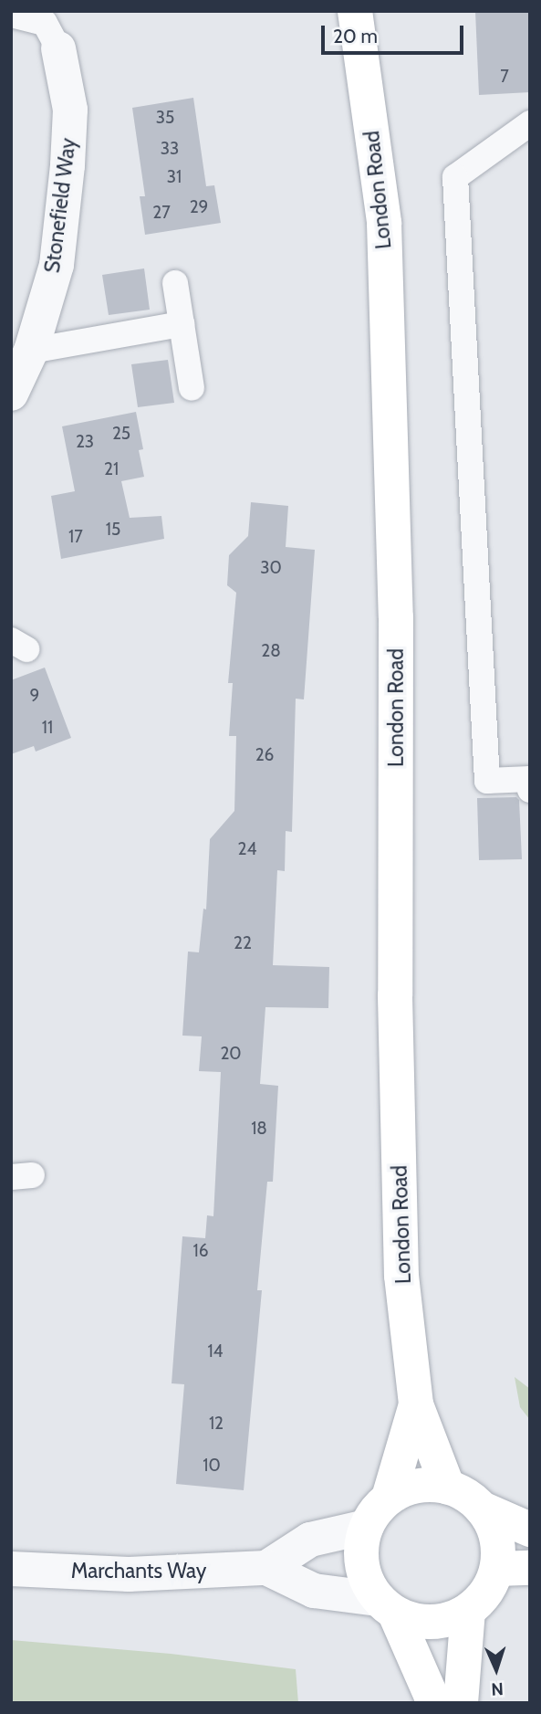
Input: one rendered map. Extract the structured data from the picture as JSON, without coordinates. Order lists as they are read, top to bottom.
{
  "streets": {
    "main road": ["London Road"],
    "street": ["Stonefield Way", "Marchants Way"]
  },
  "crossings": [
    ["London Road", "Marchants Way"]
  ],
  "house_numbers": [
    "7",
    "35",
    "33",
    "31",
    "29",
    "27",
    "25",
    "23",
    "21",
    "15",
    "17",
    "30",
    "28",
    "9",
    "11",
    "26",
    "24",
    "22",
    "20",
    "18",
    "16",
    "14",
    "12",
    "10"
  ],
  "scale_bar": "20 m",
  "north": "bottom"
}
